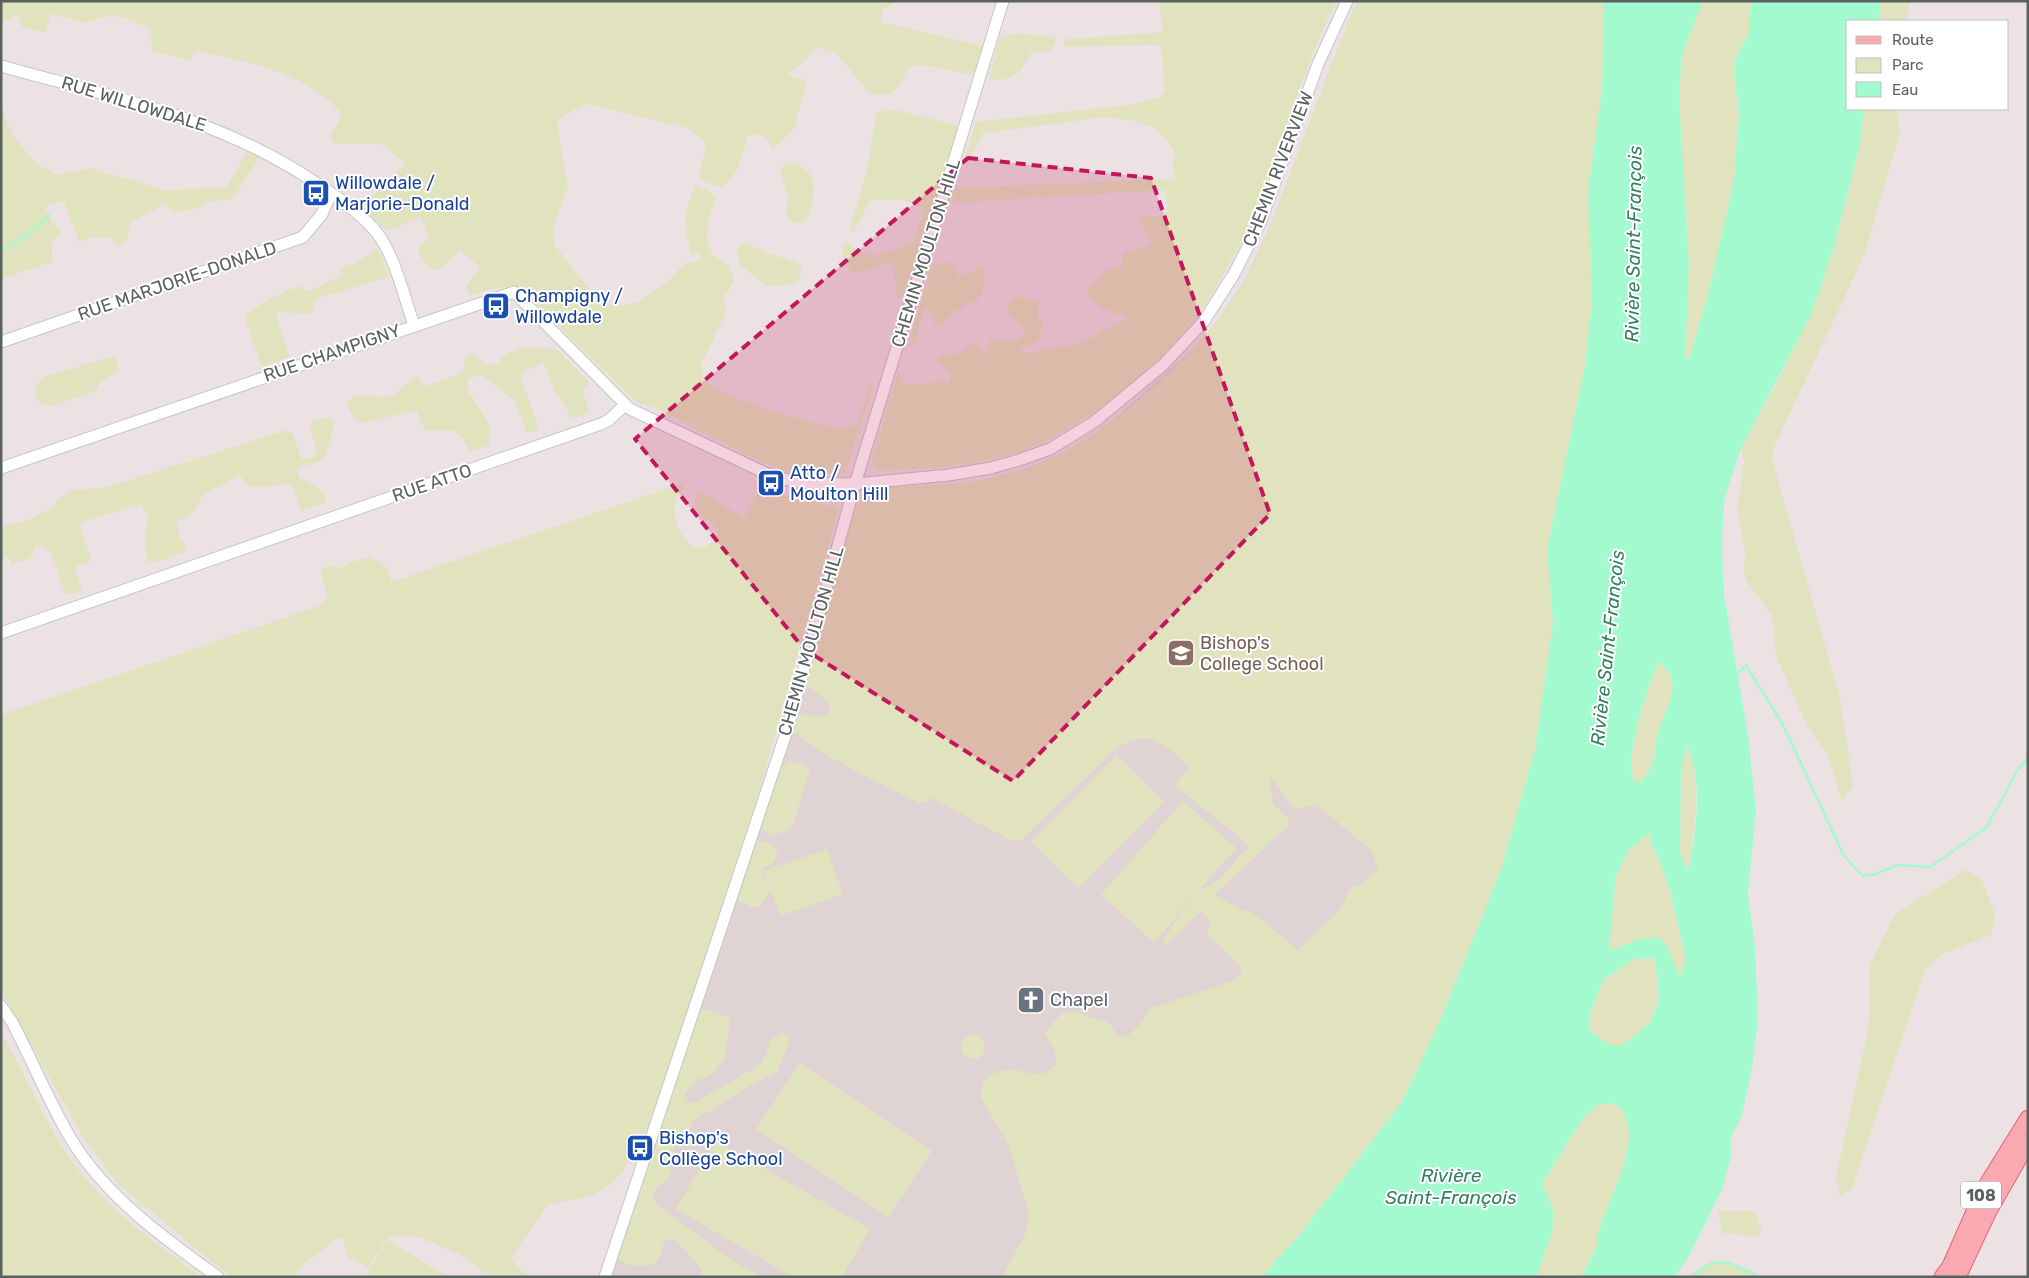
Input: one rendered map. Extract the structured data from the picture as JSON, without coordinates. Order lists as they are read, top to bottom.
{
  "streets": {
    "main road": ["108"],
    "street": [
      "RUE WILLOWDALE",
      "CHEMIN RIVERVIEW",
      "CHEMIN MOULTON HILL",
      "RUE MARJORIE-DONALD",
      "RUE CHAMPIGNY",
      "RUE ATTO"
    ]
  },
  "crossings": [
    ["RUE WILLOWDALE", "RUE MARJORIE-DONALD"],
    ["RUE WILLOWDALE", "RUE CHAMPIGNY"],
    ["CHEMIN RIVERVIEW", "CHEMIN MOULTON HILL"],
    ["RUE CHAMPIGNY", "RUE ATTO"]
  ],
  "water": ["Rivière Saint-François"],
  "places": {
    "bus stop": [
      "Willowdale / Marjorie-Donald",
      "Champigny / Willowdale",
      "Atto / Moulton Hill",
      "Bishop's Collège School"
    ],
    "school or university": ["Bishop's College School"],
    "church": ["Chapel"]
  },
  "legend": ["Route", "Parc", "Eau"]
}
